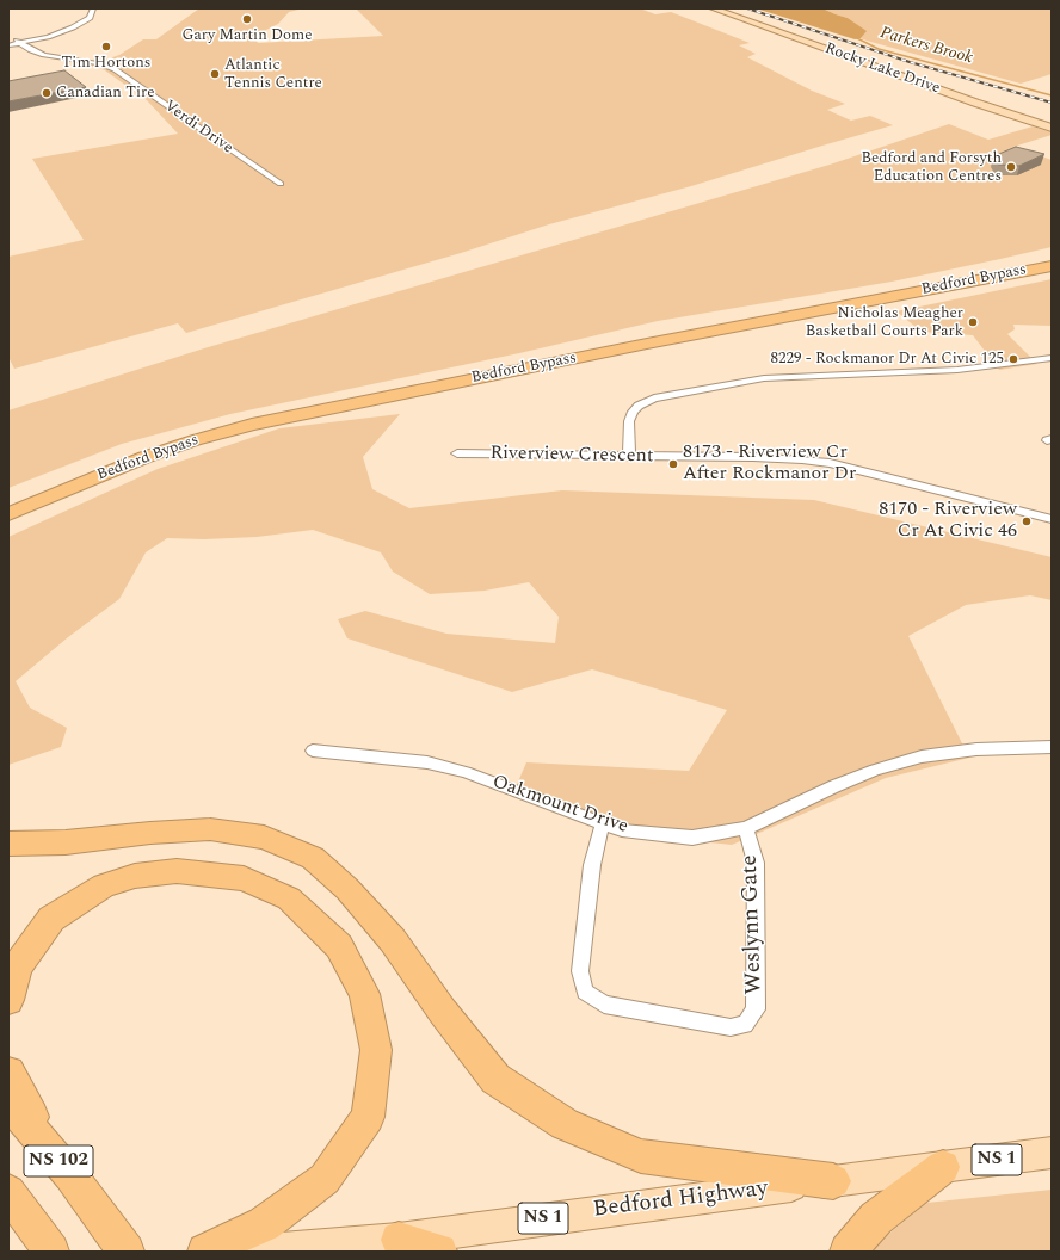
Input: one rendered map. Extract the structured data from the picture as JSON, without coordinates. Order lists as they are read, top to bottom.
{
  "streets": {
    "highway": ["Bedford Bypass", "NS 102"],
    "main road": ["Rocky Lake Drive", "NS 1", "Bedford Highway"],
    "street": [
      "Verdi Drive",
      "Riverview Crescent",
      "Oakmount Drive",
      "Weslynn Gate"
    ]
  },
  "crossings": [
    ["Oakmount Drive", "Weslynn Gate"]
  ],
  "water": ["Parkers Brook"],
  "places": [
    "Gary Martin Dome",
    "Tim Hortons",
    "Atlantic Tennis Centre",
    "Canadian Tire",
    "Bedford and Forsyth Education Centres",
    "Nicholas Meagher Basketball Courts Park",
    "8229 - Rockmanor Dr At Civic 125",
    "8173 - Riverview Cr After Rockmanor Dr",
    "8170 - Riverview Cr At Civic 46"
  ]
}
